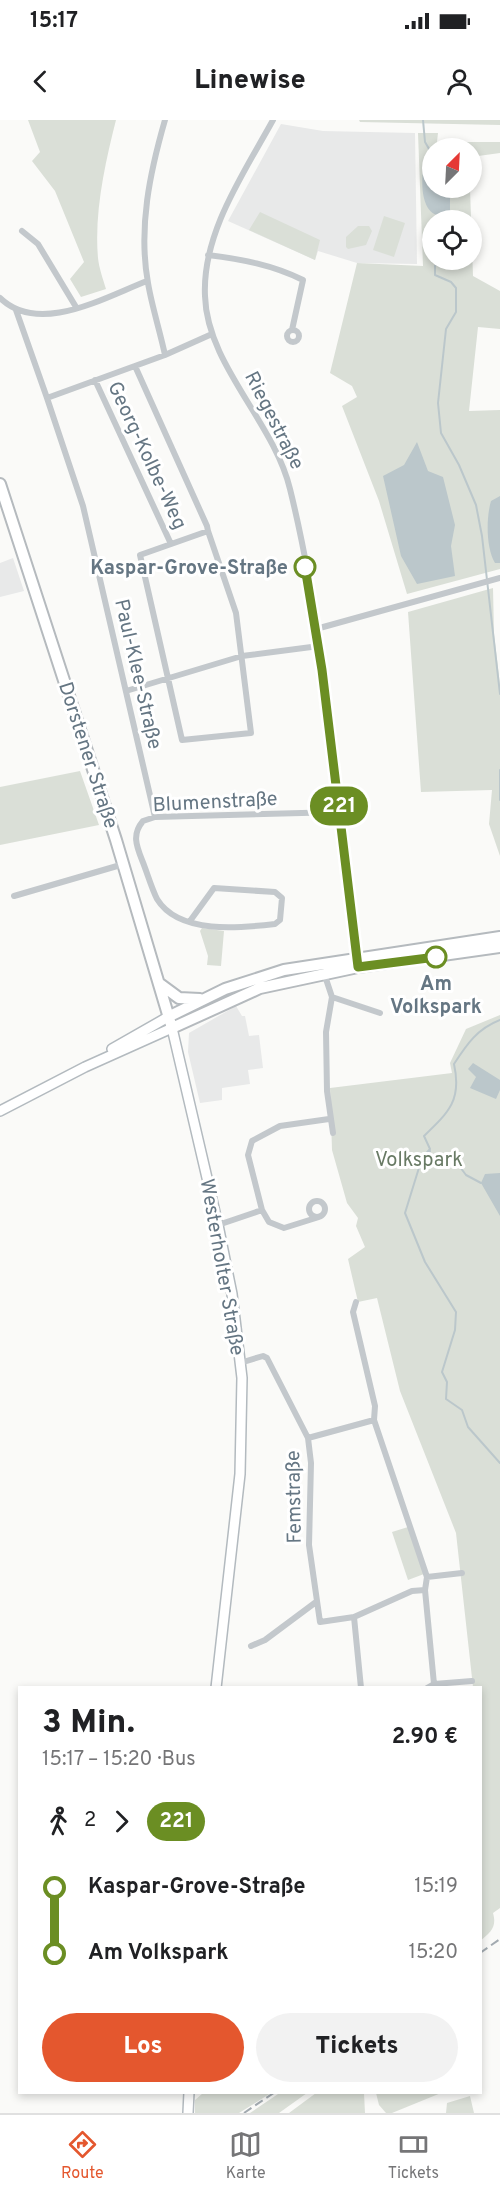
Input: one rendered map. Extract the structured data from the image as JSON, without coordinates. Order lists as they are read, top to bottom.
{
  "streets": {
    "main road": ["Dorstener Straße", "Westerholter Straße"],
    "street": [
      "Riegestraße",
      "Georg-Kolbe-Weg",
      "Paul-Klee-Straße",
      "Blumenstraße",
      "Femstraße"
    ]
  },
  "crossings": [
    ["Riegestraße", "Blumenstraße"],
    ["Paul-Klee-Straße", "Blumenstraße"],
    ["Dorstener Straße", "Westerholter Straße"],
    ["Westerholter Straße", "Femstraße"]
  ],
  "parks": ["Volkspark"],
  "places": ["Kaspar-Grove-Straße", "Am Volkspark"],
  "lines": ["bus line 221"],
  "north": "top right",
  "page": {
    "status": "15:17",
    "header": "Linewise",
    "on_map": "221",
    "heading": ["3 Min.", "15:17 – 15:20 · Bus", "2.90 €"],
    "legs": ["2", "221"],
    "list": [
      {
        "name": "Kaspar-Grove-Straße",
        "value": "15:19"
      },
      {
        "name": "Am Volkspark",
        "value": "15:20"
      }
    ],
    "buttons": ["Los", "Tickets"],
    "tabs": ["Route", "Karte", "Tickets"]
  }
}
